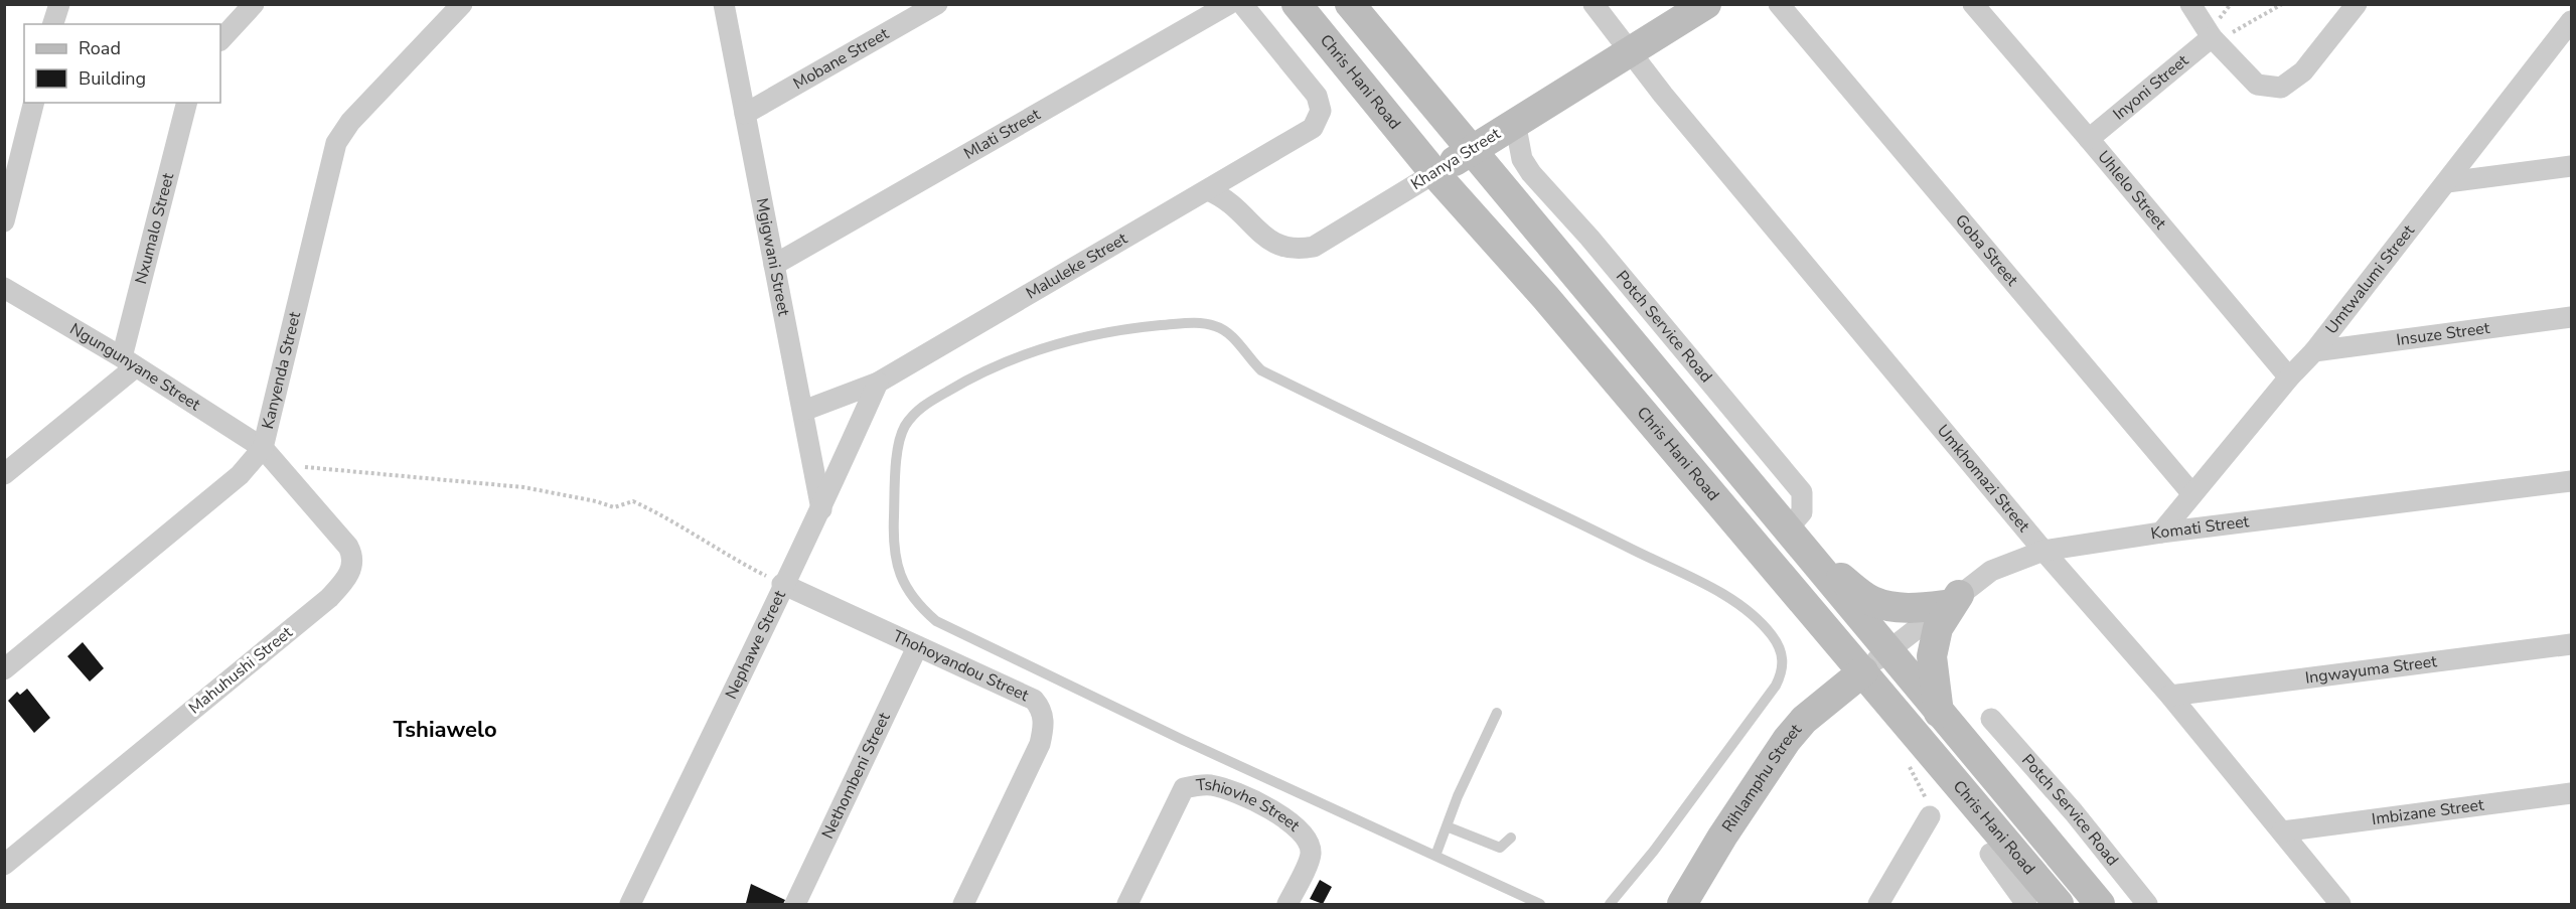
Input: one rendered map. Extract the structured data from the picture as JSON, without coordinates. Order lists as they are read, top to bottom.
{
  "streets": {
    "main road": ["Chris Hani Road", "Khanya Street", "Rihlamphu Street"],
    "street": [
      "Mobane Street",
      "Inyoni Street",
      "Mlati Street",
      "Uhlelo Street",
      "Nxumalo Street",
      "Goba Street",
      "Mgigwani Street",
      "Maluleke Street",
      "Umtwalumi Street",
      "Potch Service Road",
      "Insuze Street",
      "Ngungunyane Street",
      "Kanyenda Street",
      "Umkhomazi Street",
      "Komati Street",
      "Nephawe Street",
      "Thohoyandou Street",
      "Ingwayuma Street",
      "Mahuhushi Street",
      "Nethombeni Street",
      "Tshiovhe Street",
      "Imbizane Street"
    ]
  },
  "crossings": [
    ["Mobane Street", "Mgigwani Street"],
    ["Chris Hani Road", "Khanya Street"],
    ["Chris Hani Road", "Potch Service Road"],
    ["Chris Hani Road", "Komati Street"],
    ["Chris Hani Road", "Rihlamphu Street"],
    ["Inyoni Street", "Uhlelo Street"],
    ["Mlati Street", "Mgigwani Street"],
    ["Khanya Street", "Maluleke Street"],
    ["Khanya Street", "Potch Service Road"],
    ["Khanya Street", "Umkhomazi Street"],
    ["Uhlelo Street", "Umtwalumi Street"],
    ["Nxumalo Street", "Ngungunyane Street"],
    ["Goba Street", "Umtwalumi Street"],
    ["Mgigwani Street", "Maluleke Street"],
    ["Mgigwani Street", "Nephawe Street"],
    ["Maluleke Street", "Nephawe Street"],
    ["Umtwalumi Street", "Insuze Street"],
    ["Umtwalumi Street", "Komati Street"],
    ["Ngungunyane Street", "Kanyenda Street"],
    ["Ngungunyane Street", "Mahuhushi Street"],
    ["Kanyenda Street", "Mahuhushi Street"],
    ["Umkhomazi Street", "Komati Street"],
    ["Umkhomazi Street", "Ingwayuma Street"],
    ["Umkhomazi Street", "Imbizane Street"],
    ["Komati Street", "Rihlamphu Street"],
    ["Nephawe Street", "Thohoyandou Street"],
    ["Thohoyandou Street", "Nethombeni Street"]
  ],
  "districts": ["Tshiawelo"],
  "legend": ["Road", "Building"]
}
